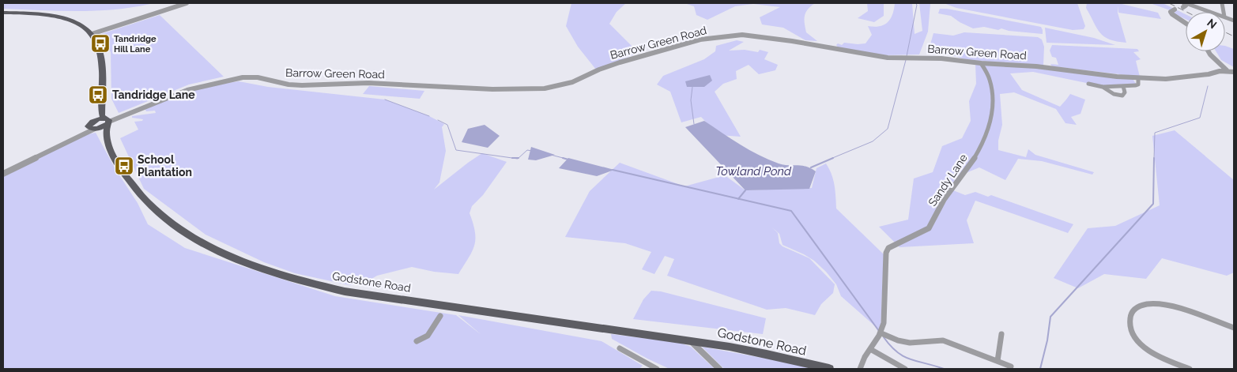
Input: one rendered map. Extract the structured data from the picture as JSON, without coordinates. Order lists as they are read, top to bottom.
{
  "streets": {
    "main road": ["Godstone Road"],
    "street": ["Barrow Green Road", "Sandy Lane"]
  },
  "crossings": [
    ["Barrow Green Road", "Sandy Lane"]
  ],
  "water": ["Towland Pond"],
  "places": {
    "bus stop": ["Tandridge Hill Lane", "Tandridge Lane", "School Plantation"]
  },
  "north": "top right"
}
